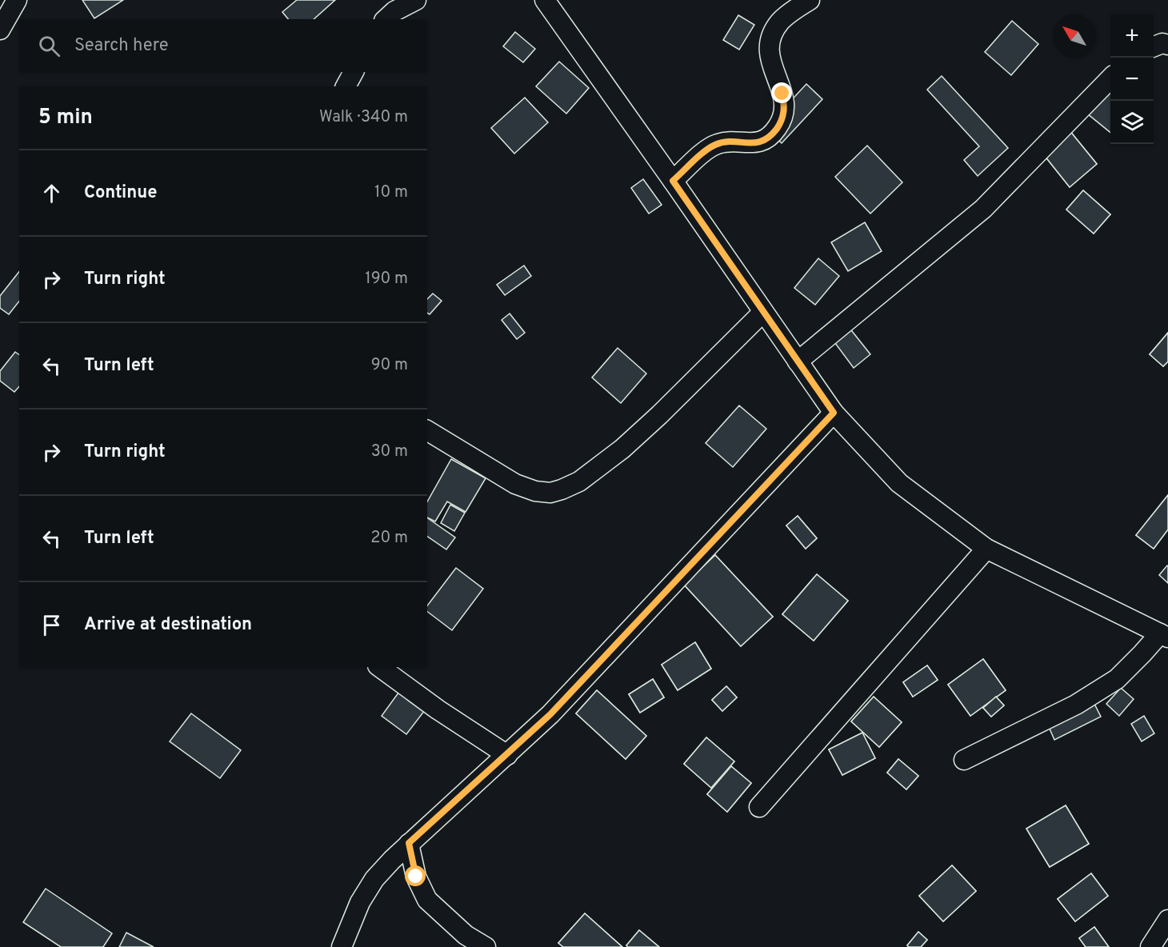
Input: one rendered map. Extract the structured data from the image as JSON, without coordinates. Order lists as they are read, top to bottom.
{
  "north": "top left",
  "page": {
    "map_buttons": ["+", "−"],
    "search": "Search here",
    "heading": ["5 min", "Walk · 340 m"],
    "list": [
      ["Continue", "10 m"],
      ["Turn right", "190 m"],
      ["Turn left", "90 m"],
      ["Turn right", "30 m"],
      ["Turn left", "20 m"],
      "Arrive at destination"
    ]
  }
}
